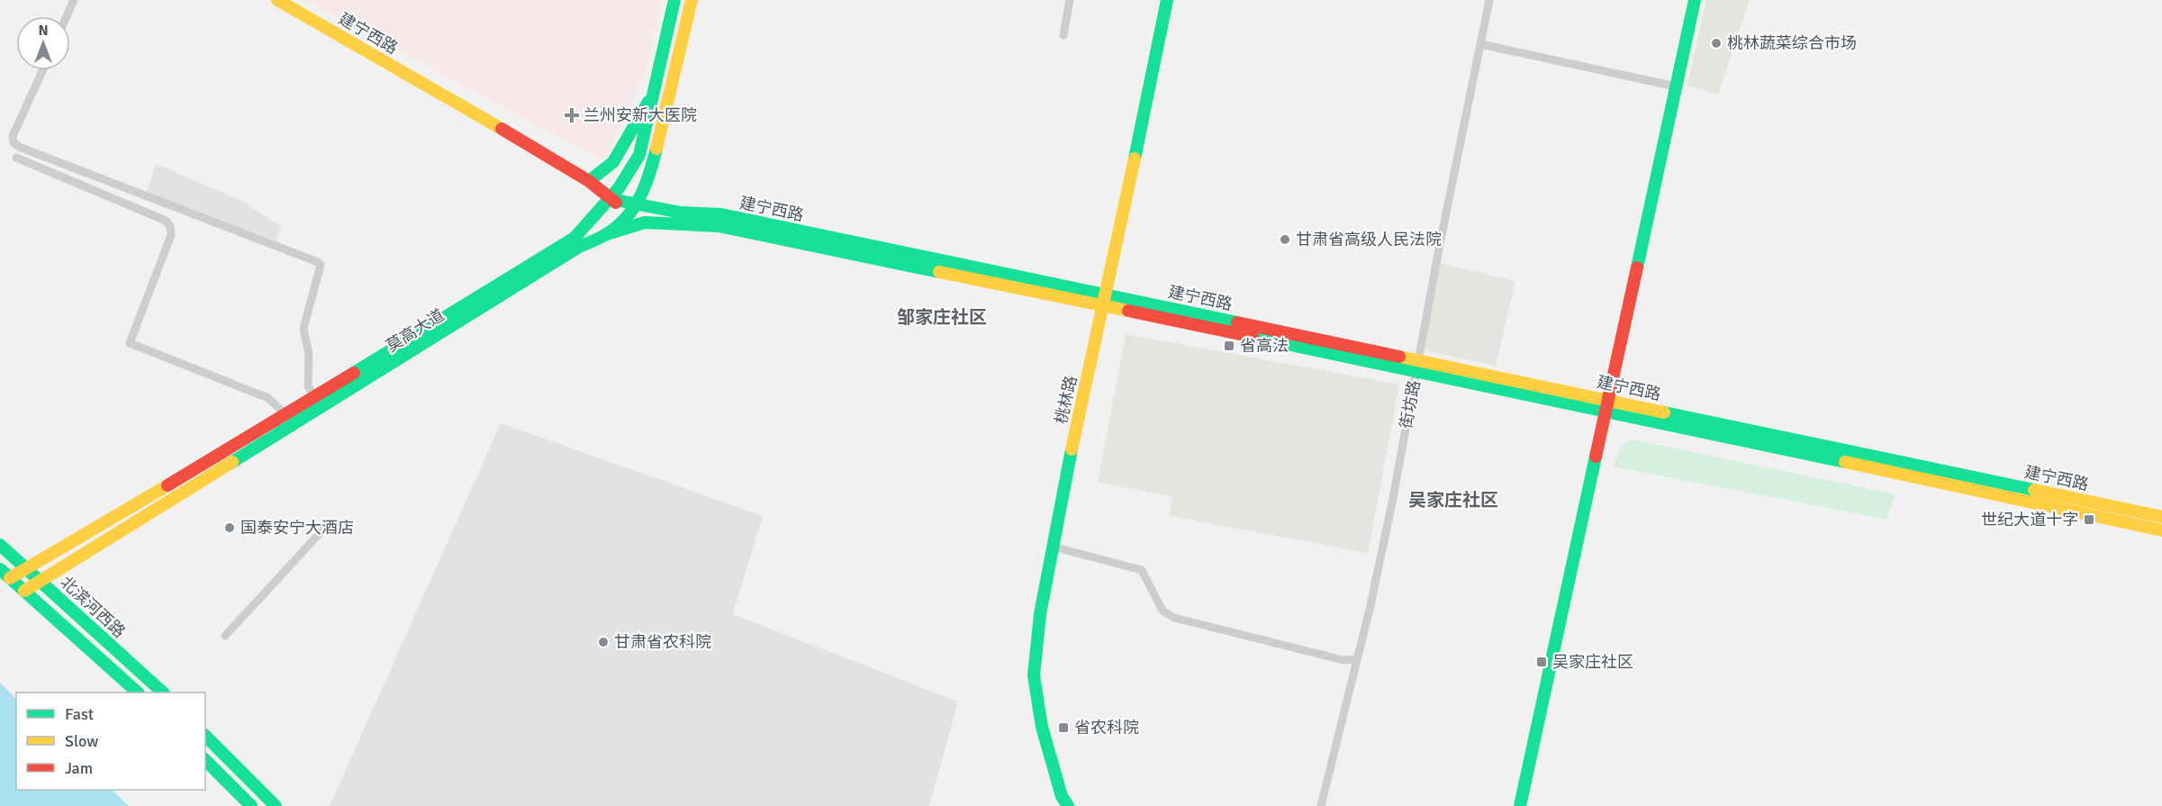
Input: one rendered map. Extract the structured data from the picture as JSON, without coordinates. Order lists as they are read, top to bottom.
{
  "streets": {
    "main road": [
      "建宁西路",
      "莫高大道",
      "桃林路",
      "北滨河西路"
    ],
    "street": ["街坊路"]
  },
  "crossings": [
    ["建宁西路", "莫高大道"],
    ["建宁西路", "桃林路"],
    ["建宁西路", "街坊路"],
    ["莫高大道", "北滨河西路"]
  ],
  "districts": ["邹家庄社区", "吴家庄社区"],
  "places": {
    "other": [
      "桃林蔬菜综合市场",
      "甘肃省高级人民法院",
      "国泰安宁大酒店",
      "甘肃省农科院"
    ],
    "health": ["兰州安新大医院"],
    "transit": [
      "省高法",
      "世纪大道十字",
      "吴家庄社区",
      "省农科院"
    ]
  },
  "legend": ["Fast", "Slow", "Jam"],
  "north": "top"
}
